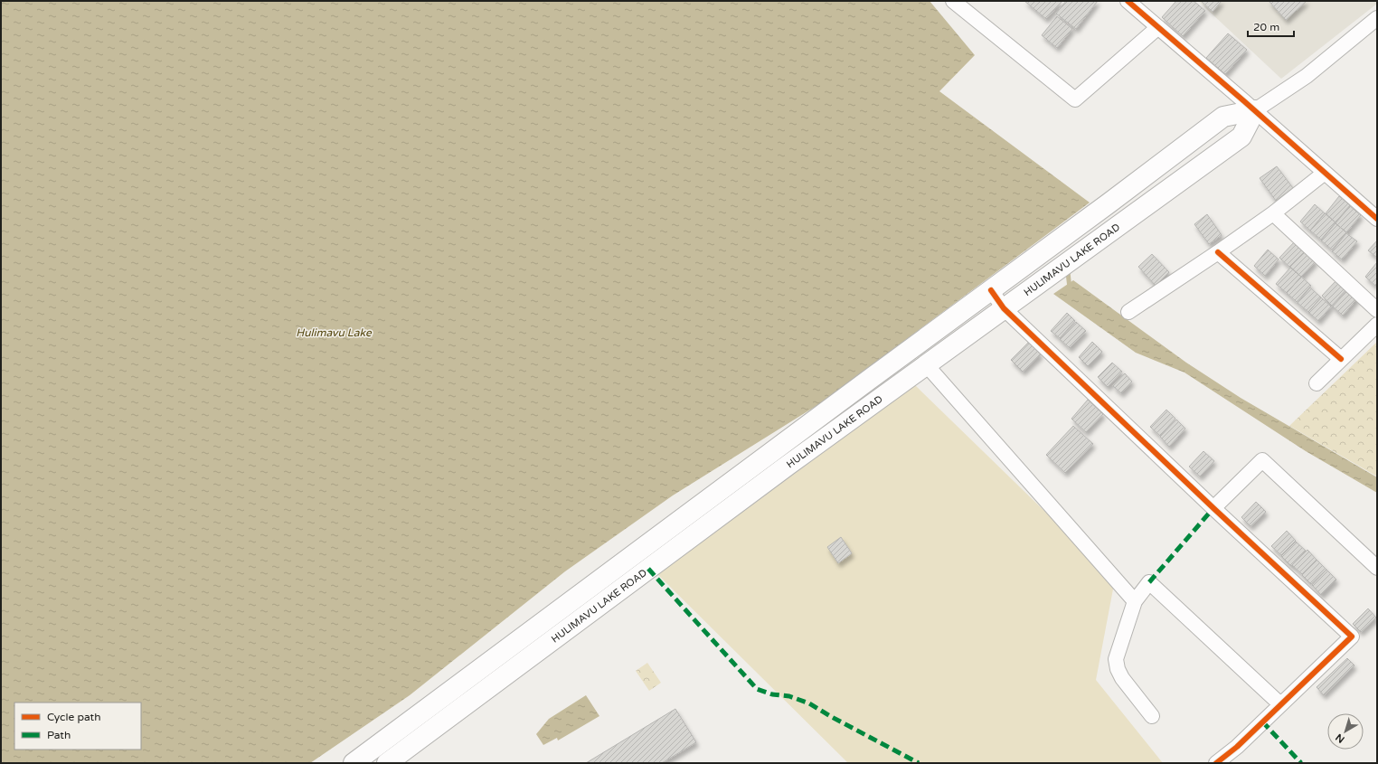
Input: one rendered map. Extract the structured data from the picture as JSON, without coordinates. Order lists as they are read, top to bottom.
{
  "streets": {
    "main road": ["HULIMAVU LAKE ROAD"]
  },
  "water": ["Hulimavu Lake"],
  "legend": ["Cycle path", "Path"],
  "scale_bar": "20 m",
  "north": "bottom left"
}
